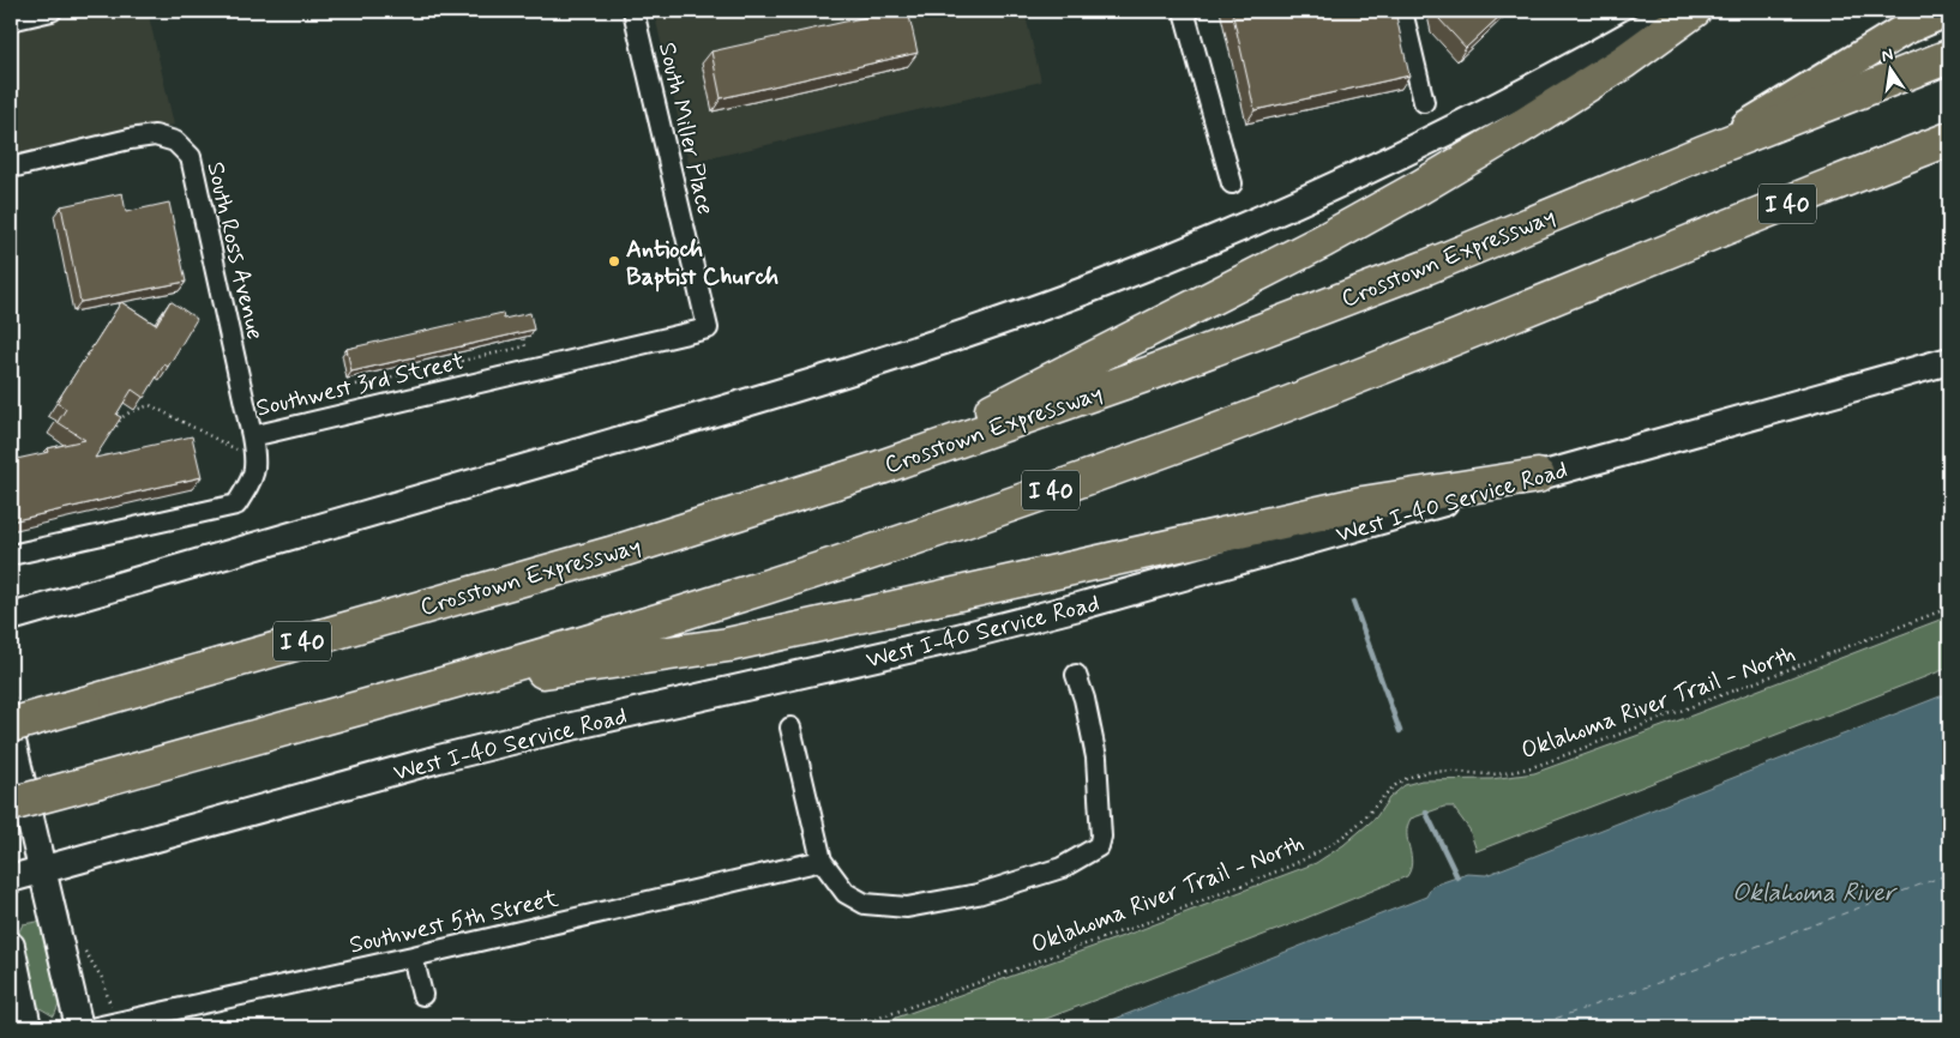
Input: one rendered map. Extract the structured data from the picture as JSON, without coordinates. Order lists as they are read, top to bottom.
{
  "streets": {
    "highway": ["I 40", "Crosstown Expressway"],
    "main road": ["West I-40 Service Road"],
    "street": [
      "South Miller Place",
      "South Ross Avenue",
      "Southwest 3rd Street",
      "Southwest 5th Street"
    ],
    "path": ["Oklahoma River Trail - North"]
  },
  "crossings": [
    ["South Miller Place", "Southwest 3rd Street"],
    ["South Ross Avenue", "Southwest 3rd Street"]
  ],
  "water": ["Oklahoma River"],
  "places": ["Antioch Baptist Church"],
  "north": "top"
}
